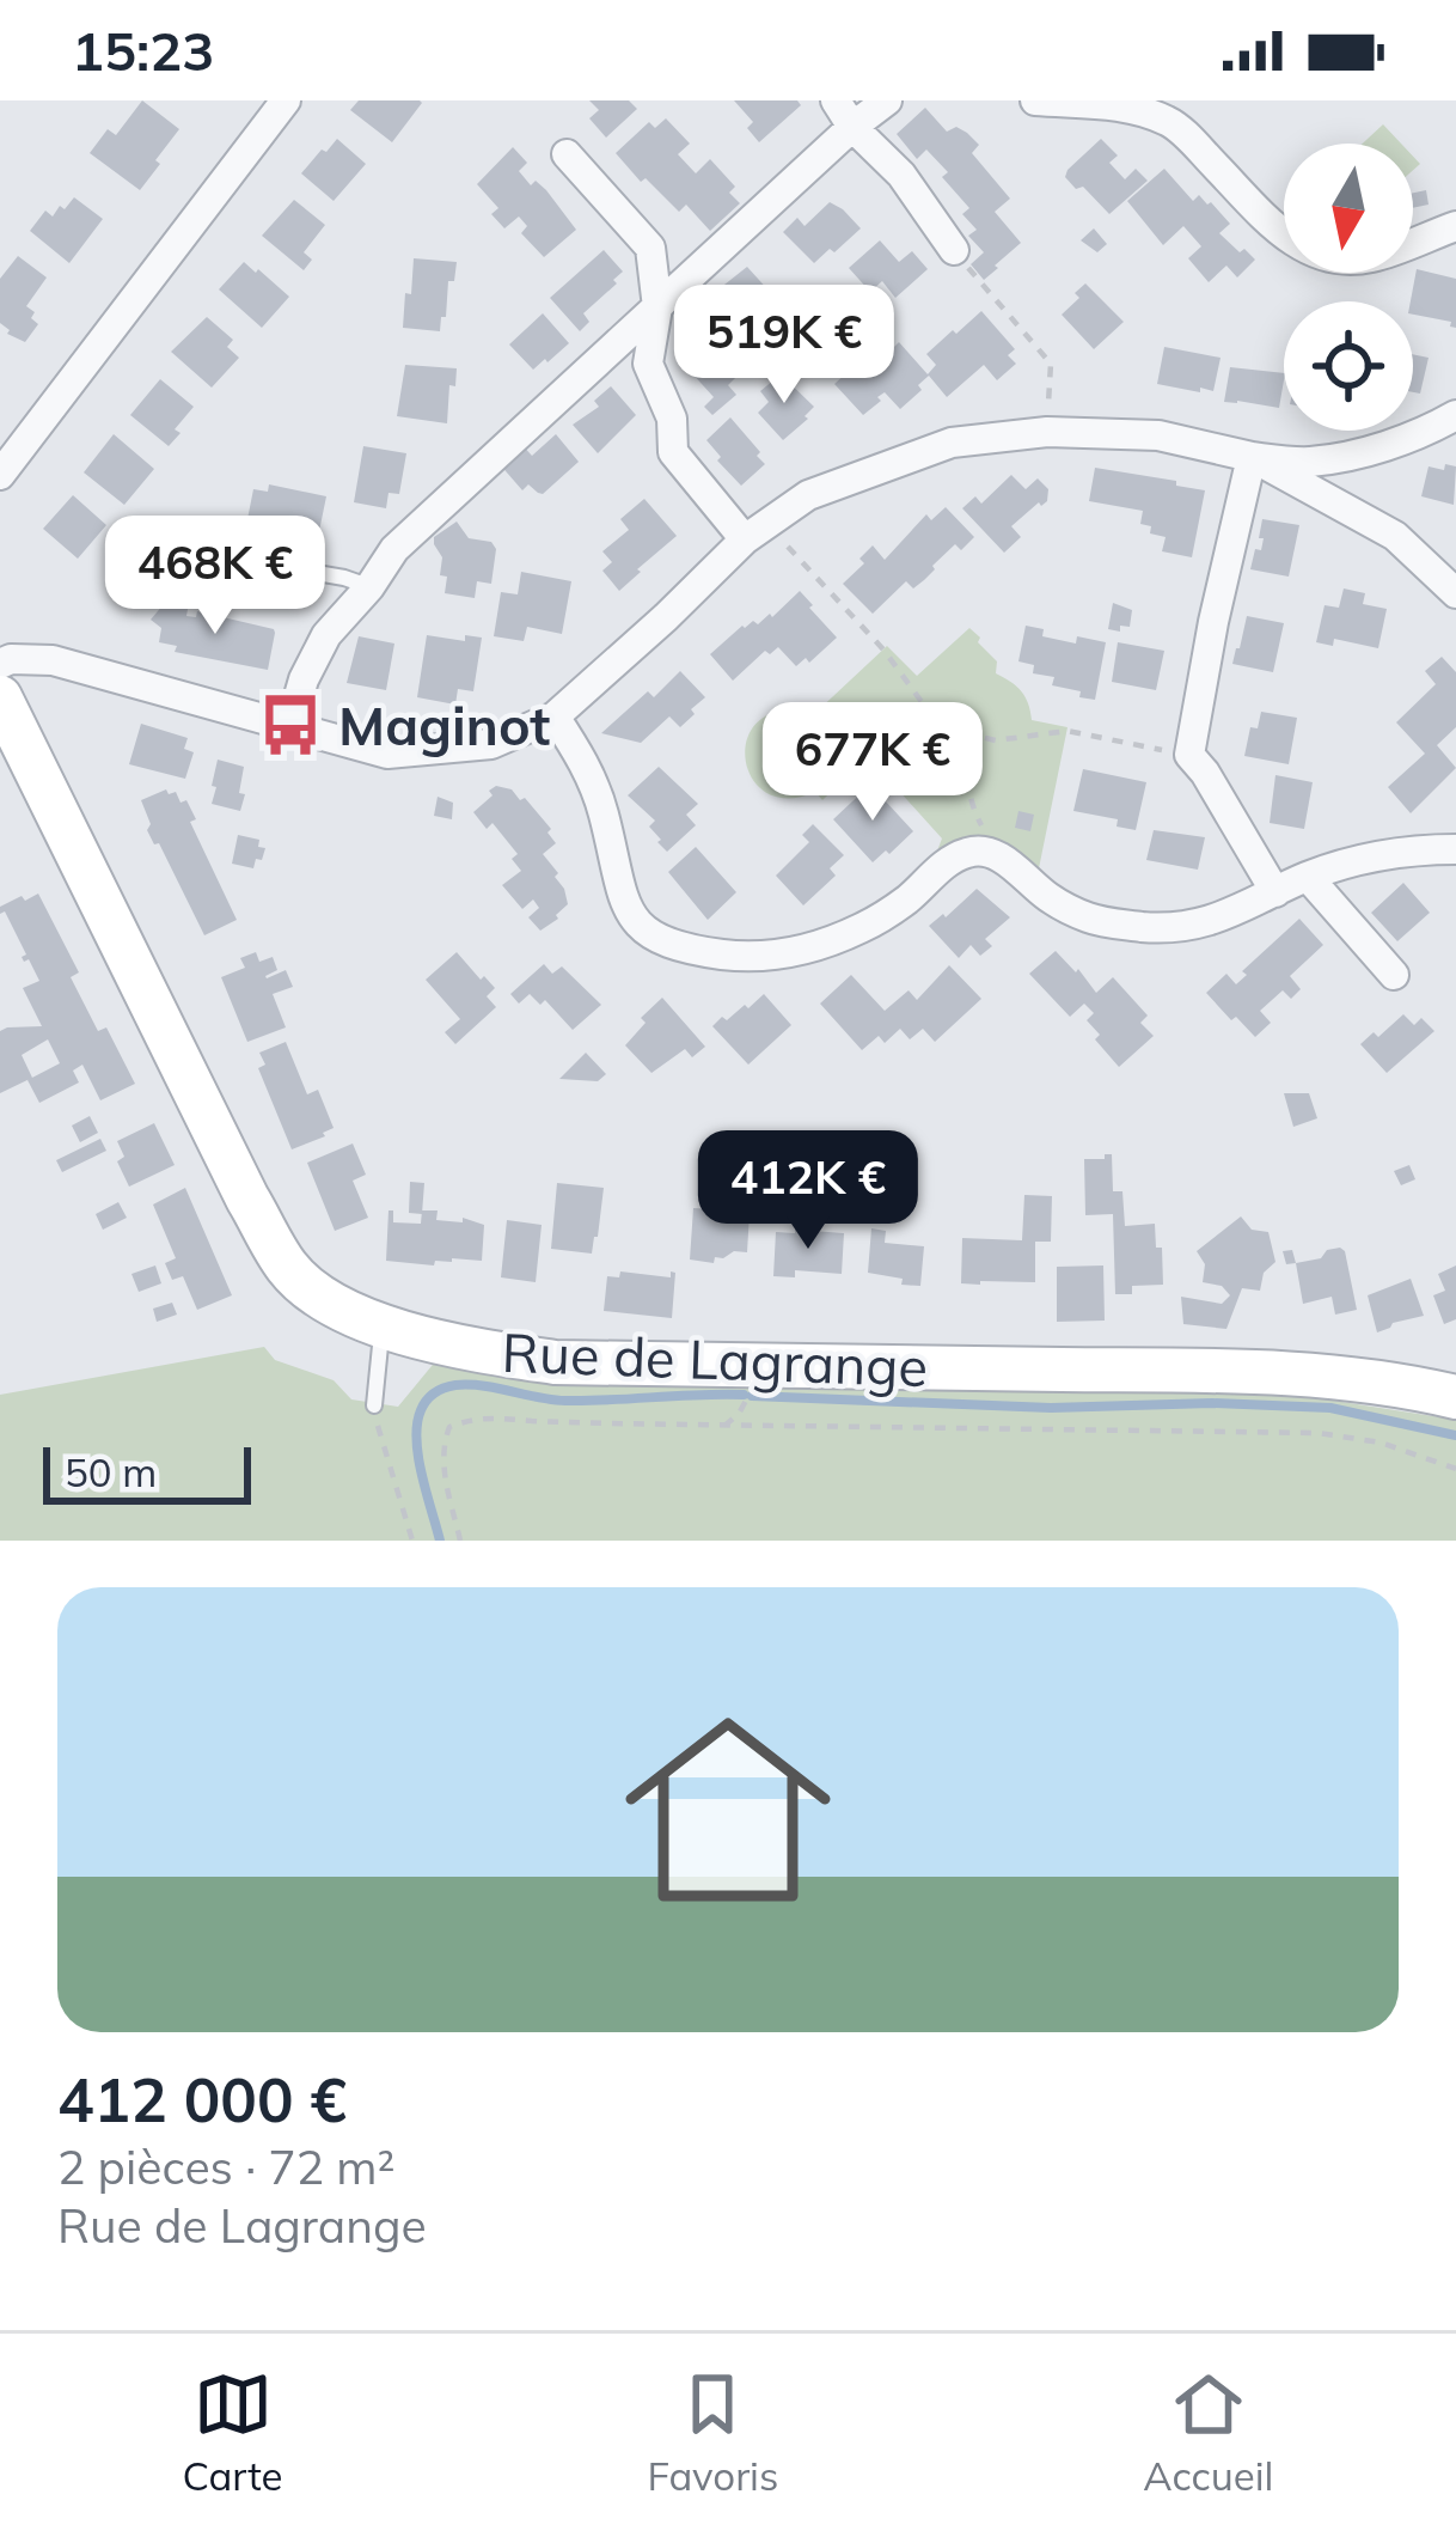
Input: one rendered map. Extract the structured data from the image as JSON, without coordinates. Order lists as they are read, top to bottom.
{
  "streets": {
    "street": ["Rue de Lagrange"]
  },
  "places": {
    "bus stop": ["Maginot"]
  },
  "scale_bar": "50 m",
  "north": "bottom",
  "page": {
    "status": "15:23",
    "price": [
      "519K €",
      "468K €",
      "677K €",
      "412K €"
    ],
    "scale": "50 m",
    "list": [
      {
        "name": "412 000 €",
        "note": "2 pièces · 72 m² · Rue de Lagrange"
      }
    ],
    "tabs": ["Carte", "Favoris", "Accueil"]
  }
}
